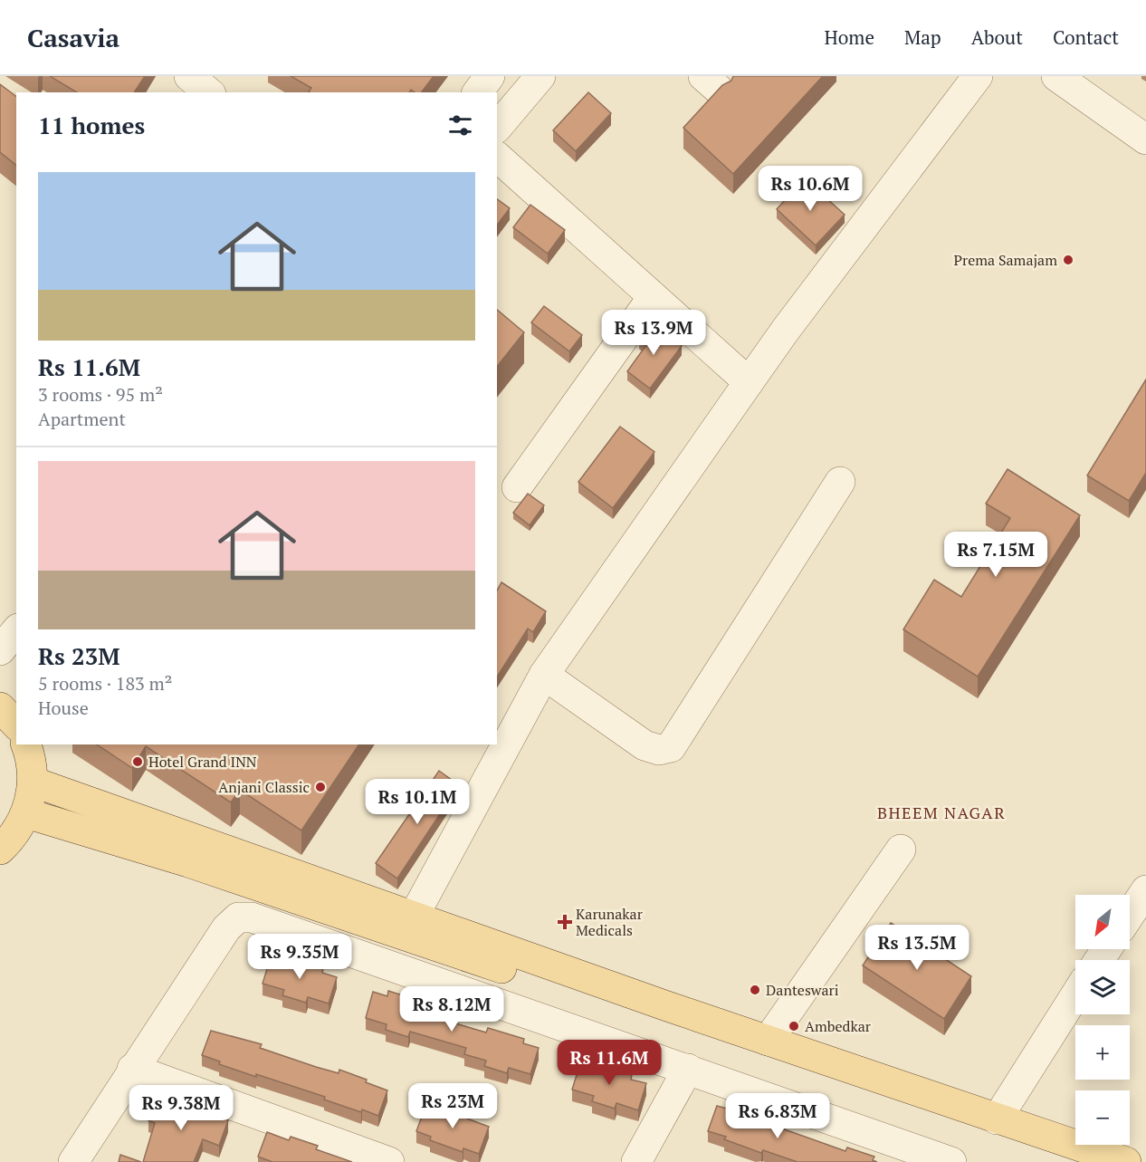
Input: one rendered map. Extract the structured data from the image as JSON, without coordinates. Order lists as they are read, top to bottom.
{
  "districts": ["BHEEM NAGAR"],
  "places": {
    "other": [
      "Prema Samajam",
      "Hotel Grand INN",
      "Anjani Classic",
      "Danteswari",
      "Ambedkar"
    ],
    "health": ["Karunakar Medicals"]
  },
  "north": "bottom left",
  "page": {
    "header": "Casavia",
    "nav": [
      "Home",
      "Map",
      "About",
      "Contact"
    ],
    "heading": "11 homes",
    "list": [
      {
        "name": "Rs 11.6M",
        "note": "3 rooms · 95 m² · Apartment"
      },
      {
        "name": "Rs 23M",
        "note": "5 rooms · 183 m² · House"
      }
    ],
    "price": [
      "Rs 10.6M",
      "Rs 13.9M",
      "Rs 7.15M",
      "Rs 10.1M",
      "Rs 13.5M",
      "Rs 9.35M",
      "Rs 8.12M",
      "Rs 11.6M",
      "Rs 23M",
      "Rs 9.38M",
      "Rs 6.83M"
    ],
    "map_buttons": ["+", "−"]
  }
}
